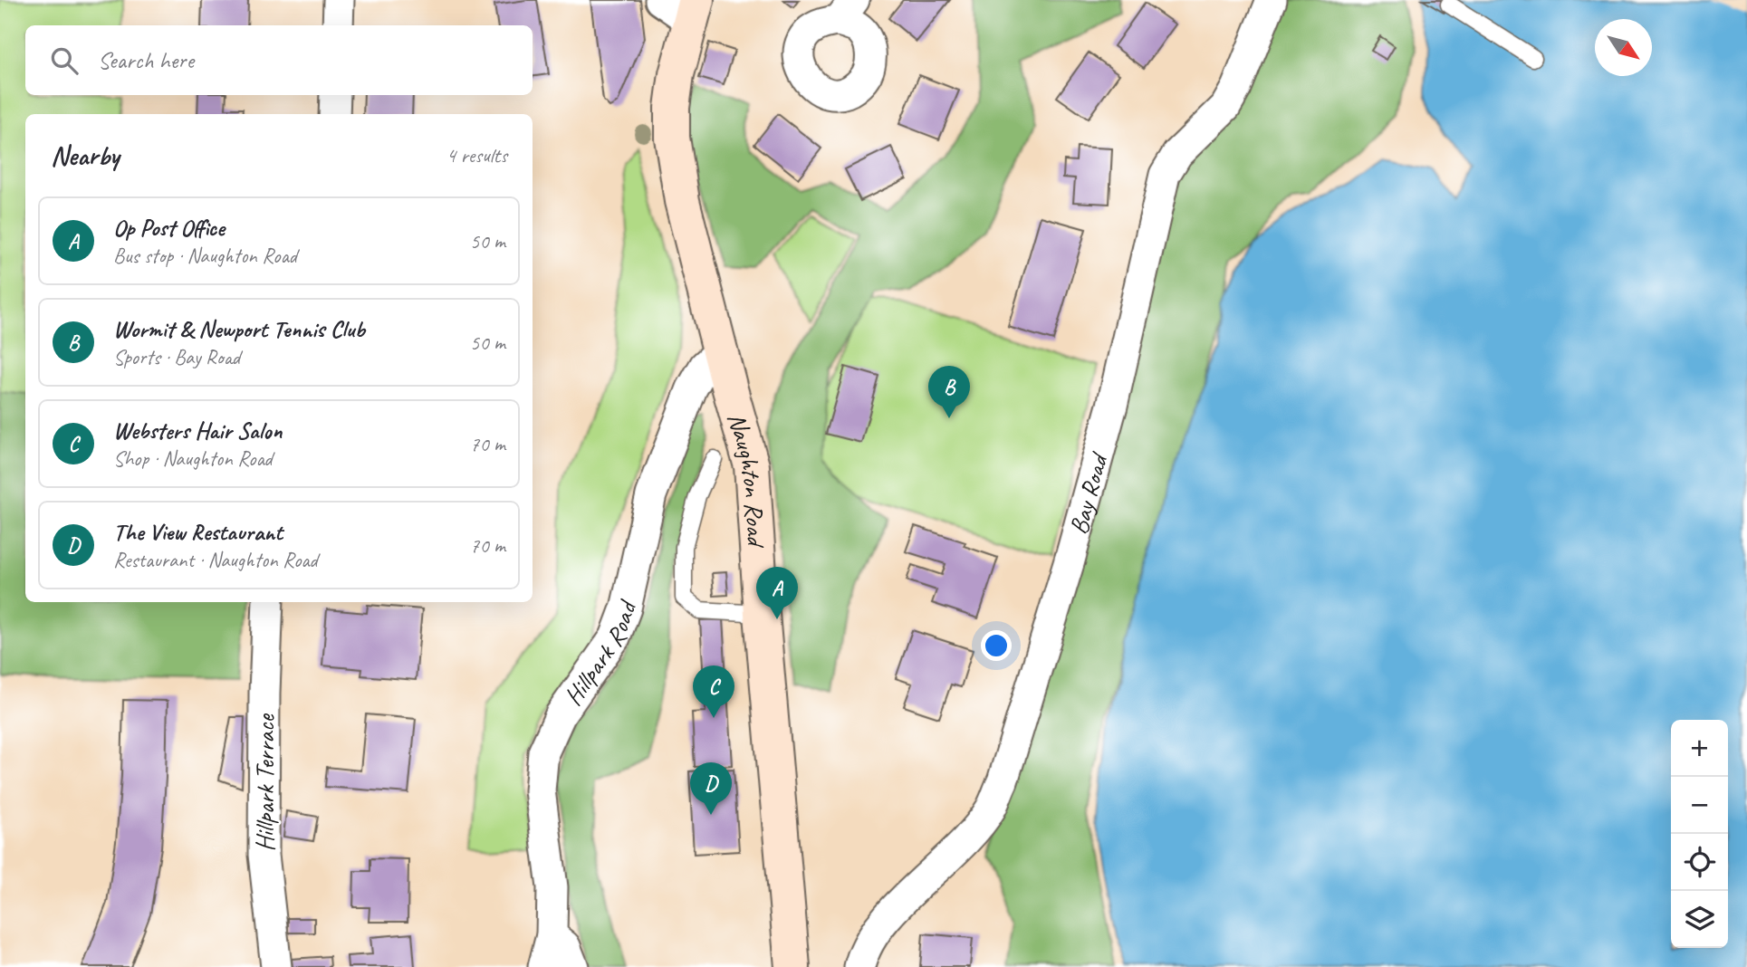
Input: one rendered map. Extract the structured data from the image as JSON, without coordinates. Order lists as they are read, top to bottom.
{
  "streets": {
    "main road": ["Naughton Road"],
    "street": ["Bay Road", "Hillpark Road", "Hillpark Terrace"]
  },
  "crossings": [
    ["Naughton Road", "Hillpark Road"]
  ],
  "north": "bottom right",
  "page": {
    "search": "Search here",
    "heading": ["Nearby", "4 results"],
    "list": [
      {
        "mark": "A",
        "name": "Op Post Office",
        "note": "Bus stop · Naughton Road",
        "value": "50 m"
      },
      {
        "mark": "B",
        "name": "Wormit & Newport Tennis Club",
        "note": "Sports · Bay Road",
        "value": "50 m"
      },
      {
        "mark": "C",
        "name": "Websters Hair Salon",
        "note": "Shop · Naughton Road",
        "value": "70 m"
      },
      {
        "mark": "D",
        "name": "The View Restaurant",
        "note": "Restaurant · Naughton Road",
        "value": "70 m"
      }
    ],
    "pins": [
      "B",
      "A",
      "C",
      "D"
    ],
    "map_buttons": ["+", "−"]
  }
}
